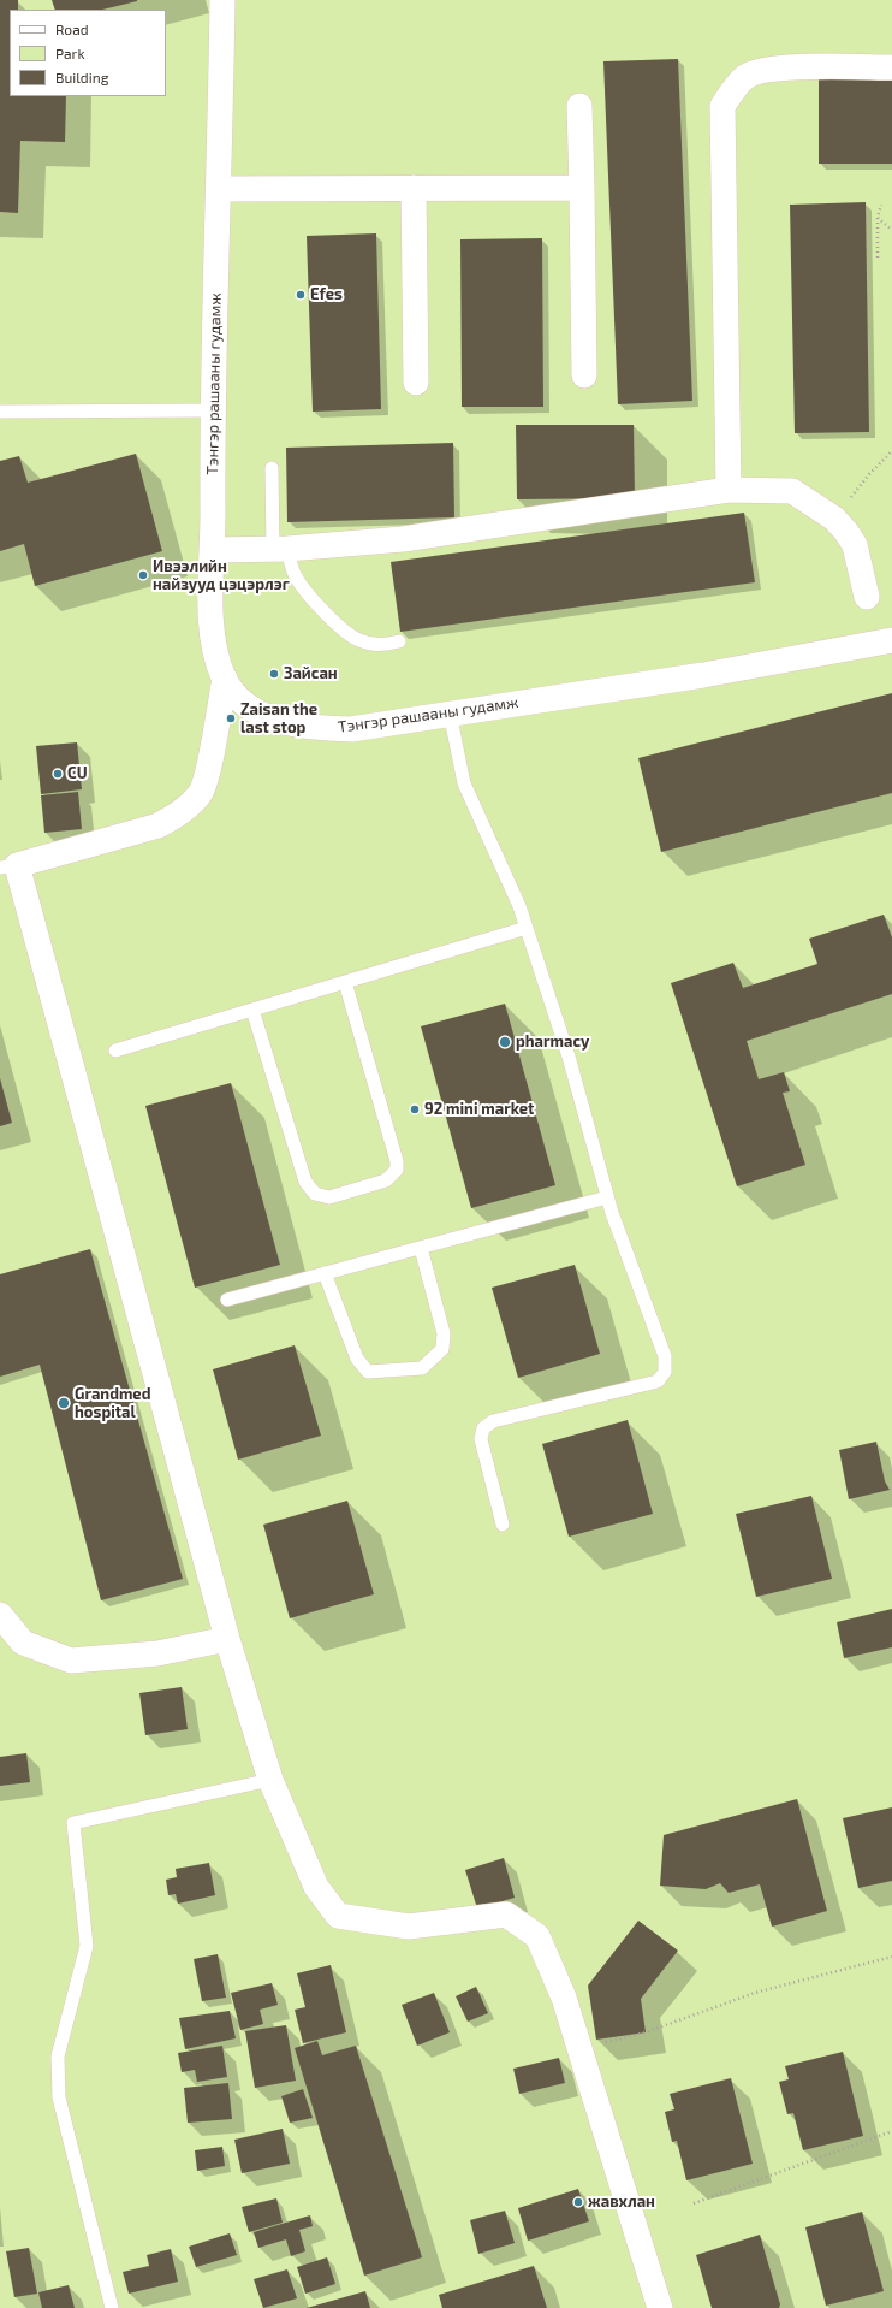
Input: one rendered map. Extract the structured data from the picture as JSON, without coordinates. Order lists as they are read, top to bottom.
{
  "streets": {
    "street": ["Тэнгэр рашааны гудамж"]
  },
  "places": [
    "Efes",
    "Ивээлийн найзууд цэцэрлэг",
    "Зайсан",
    "Zaisan the last stop",
    "CU",
    "pharmacy",
    "92 mini market",
    "Grandmed hospital",
    "жавхлан"
  ],
  "legend": ["Road", "Park", "Building"]
}
